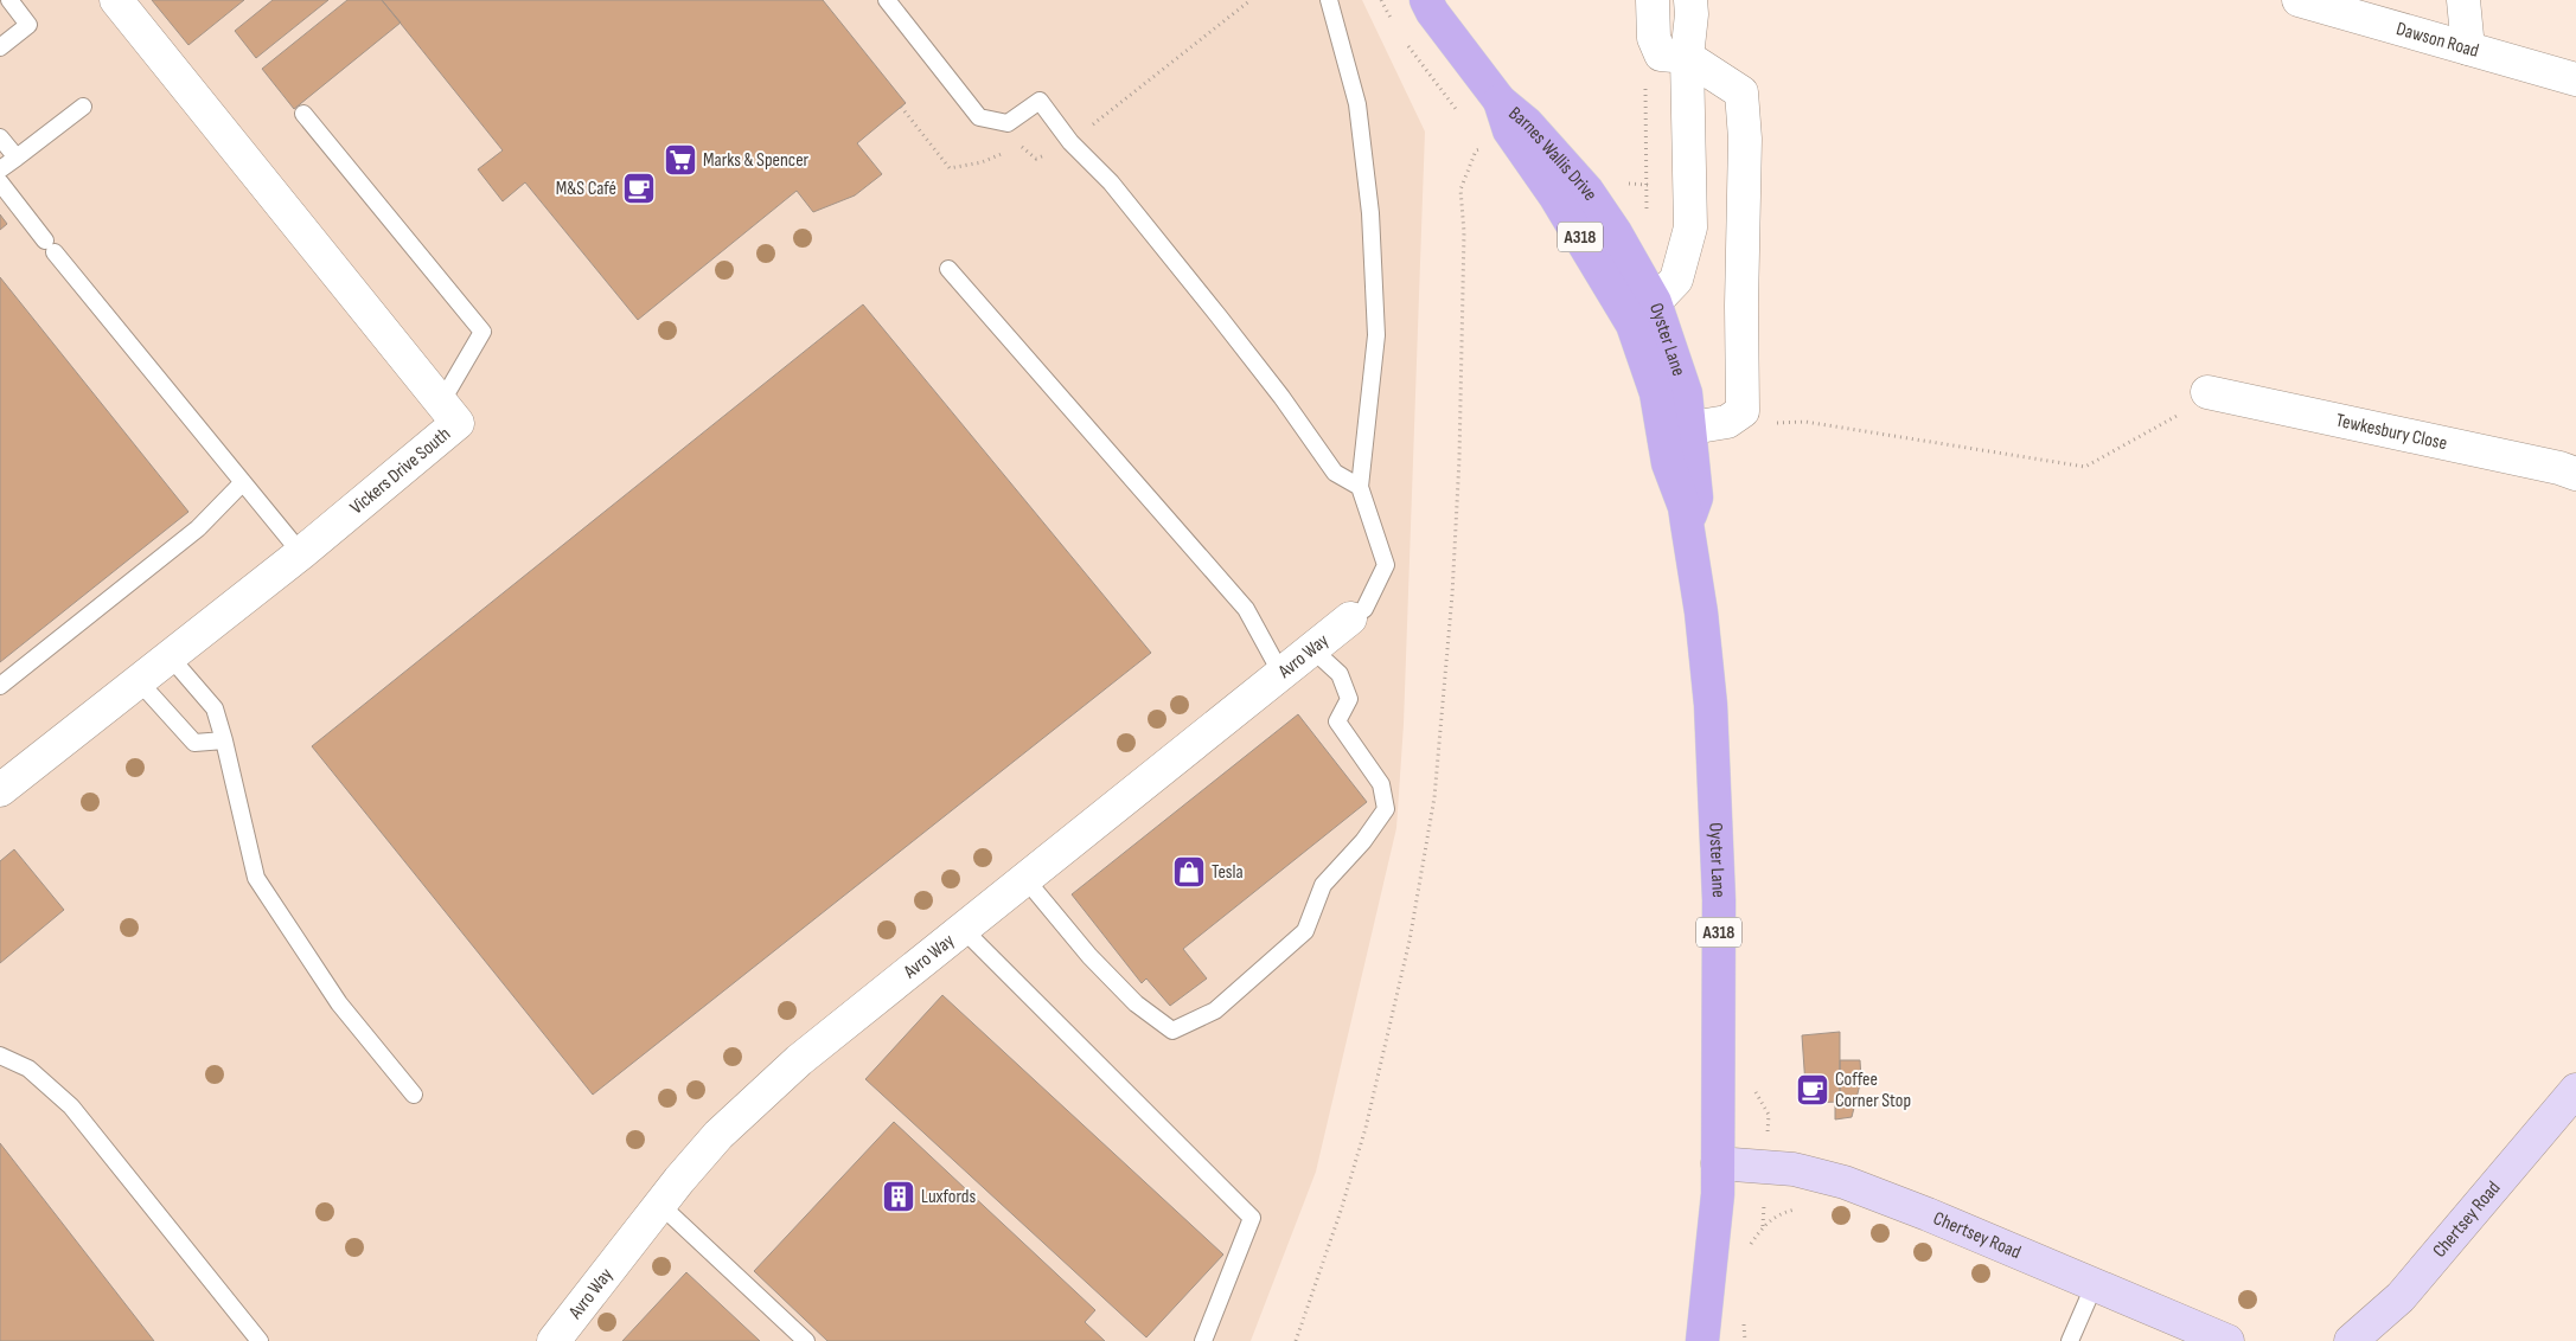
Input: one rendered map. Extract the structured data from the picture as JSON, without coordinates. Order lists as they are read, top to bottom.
{
  "streets": {
    "main road": ["Barnes Wallis Drive", "A318", "Oyster Lane"],
    "street": [
      "Dawson Road",
      "Tewkesbury Close",
      "Vickers Drive South",
      "Avro Way",
      "Chertsey Road"
    ]
  },
  "crossings": [
    ["Barnes Wallis Drive", "Oyster Lane"],
    ["Oyster Lane", "Chertsey Road"]
  ],
  "places": {
    "supermarket": ["Marks & Spencer"],
    "cafe": ["M&S Café", "Coffee Corner Stop"],
    "shop": ["Tesla"],
    "building": ["Luxfords"]
  }
}
